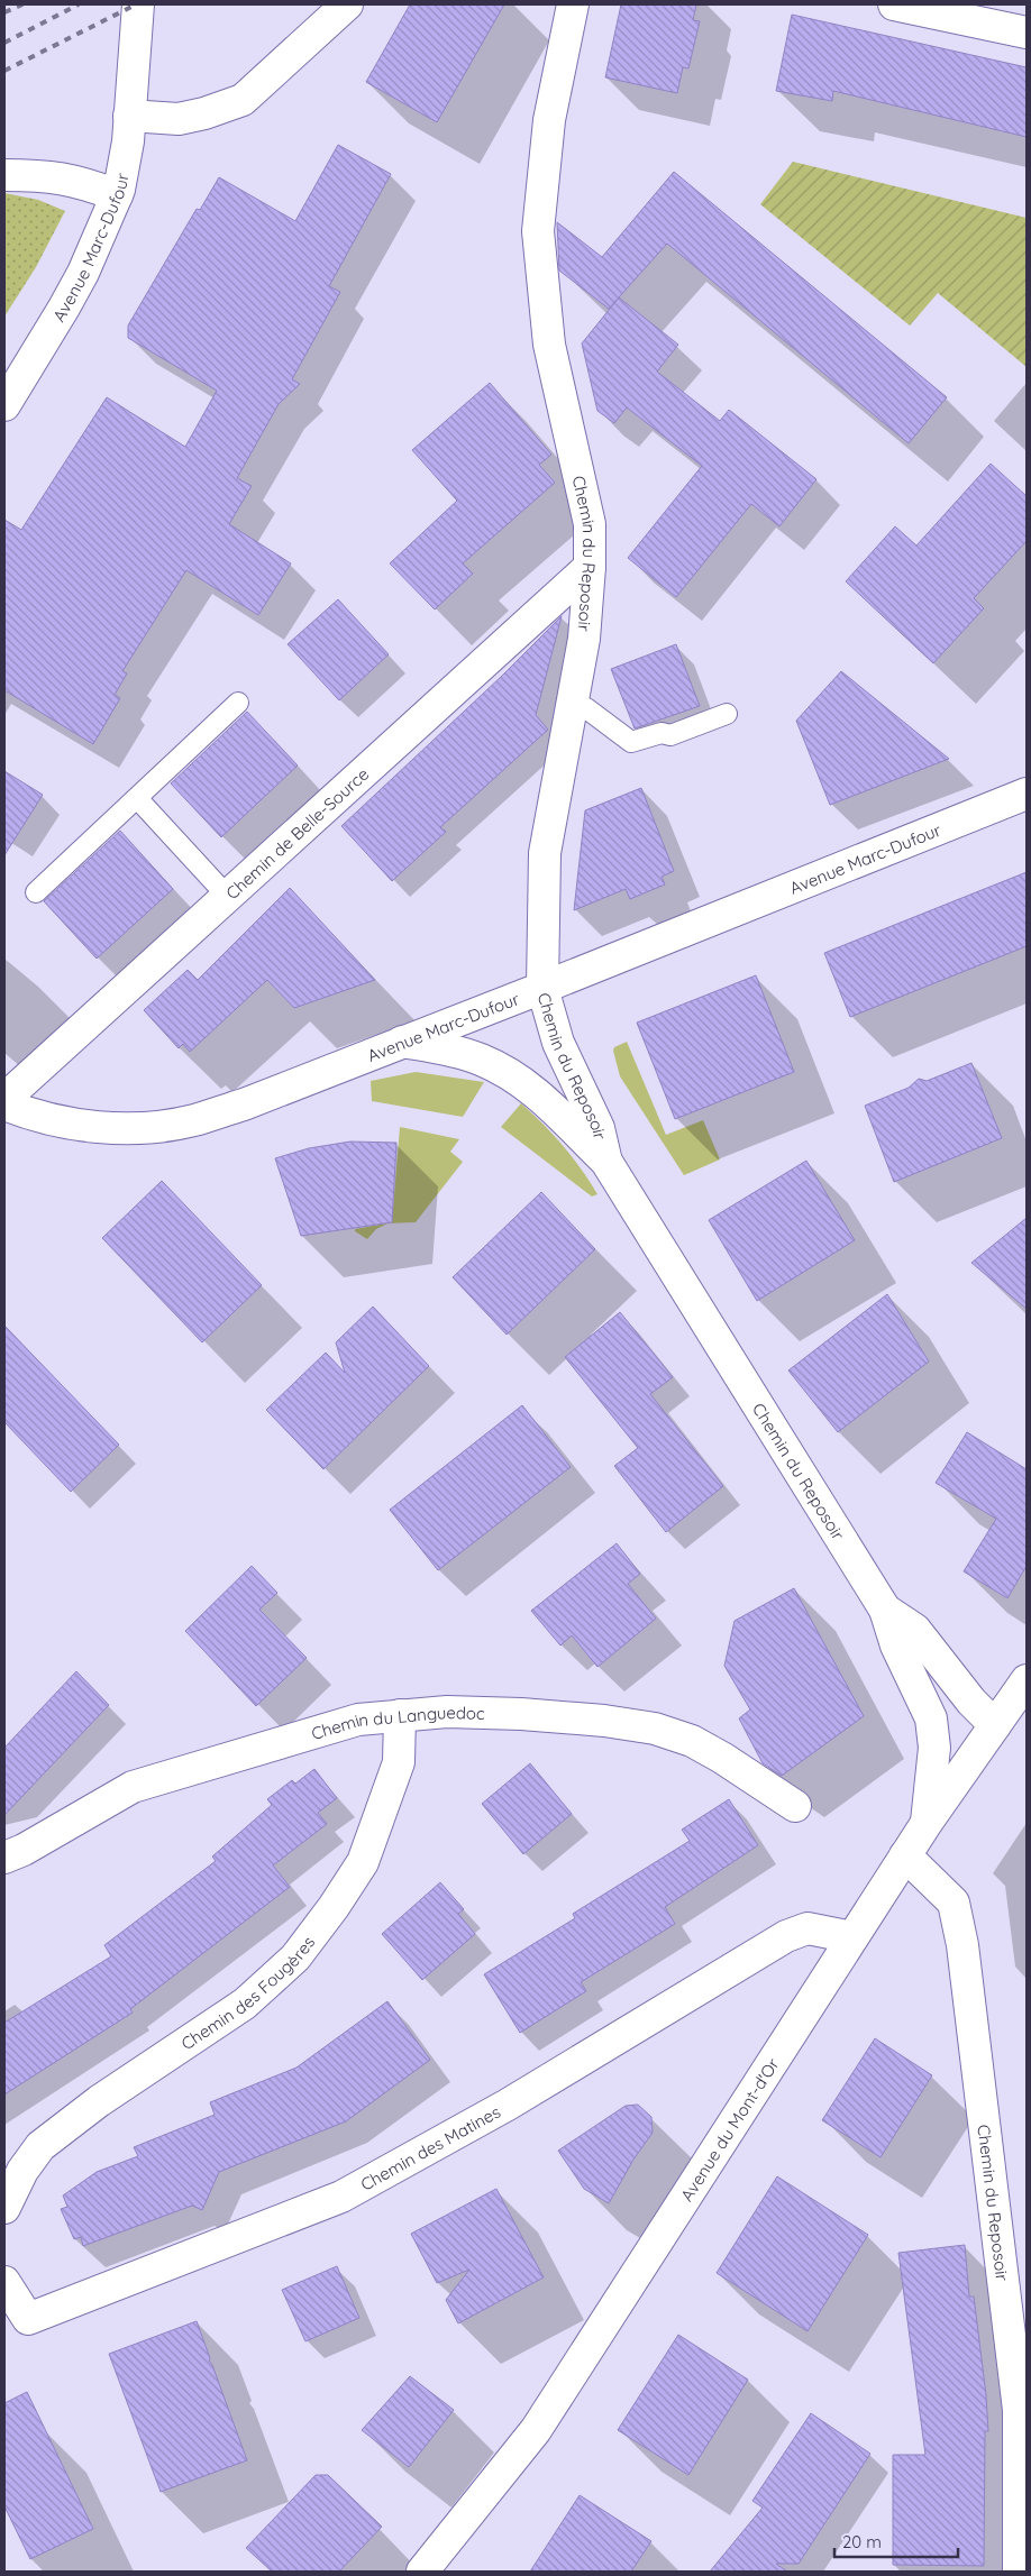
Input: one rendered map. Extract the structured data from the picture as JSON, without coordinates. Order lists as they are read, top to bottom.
{
  "streets": {
    "street": [
      "Avenue Marc-Dufour",
      "Chemin du Reposoir",
      "Chemin de Belle-Source",
      "Chemin du Languedoc",
      "Chemin des Fougères",
      "Avenue du Mont-d'Or",
      "Chemin des Matines"
    ]
  },
  "crossings": [
    ["Avenue Marc-Dufour", "Chemin du Reposoir"],
    ["Chemin du Reposoir", "Chemin de Belle-Source"],
    ["Chemin du Reposoir", "Avenue du Mont-d'Or"],
    ["Chemin du Languedoc", "Chemin des Fougères"],
    ["Avenue du Mont-d'Or", "Chemin des Matines"]
  ],
  "scale_bar": "20 m"
}
